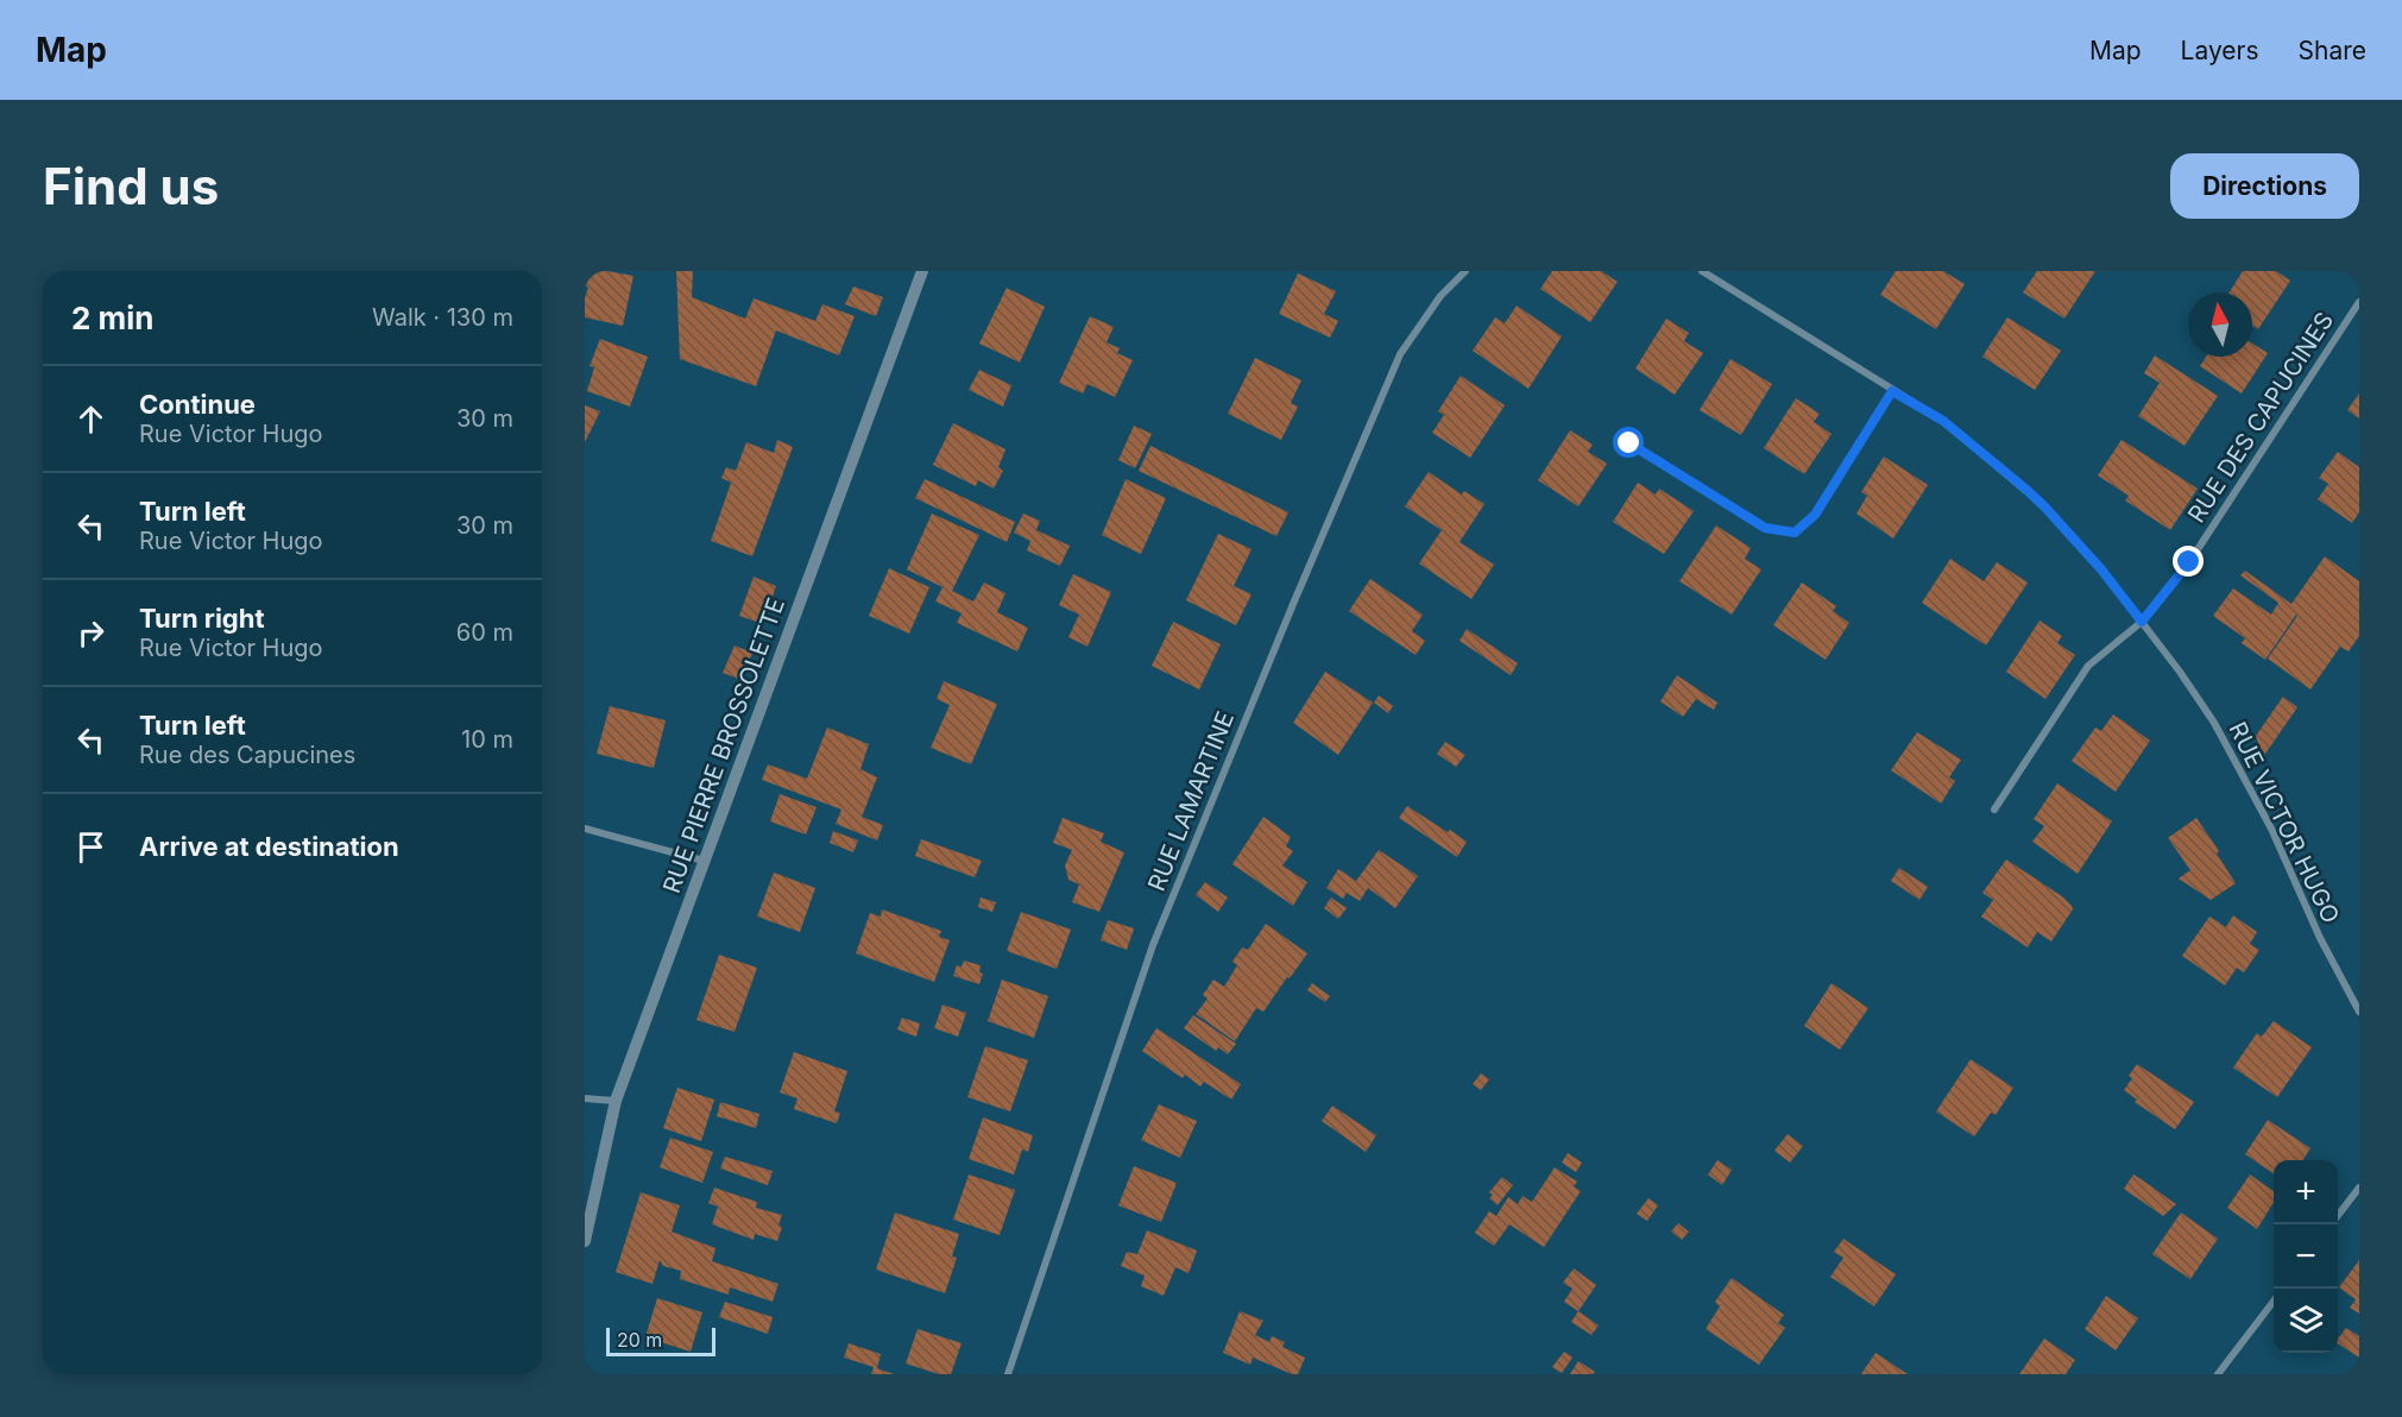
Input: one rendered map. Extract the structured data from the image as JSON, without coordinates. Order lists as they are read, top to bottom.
{
  "streets": {
    "street": [
      "RUE DES CAPUCINES",
      "RUE PIERRE BROSSOLETTE",
      "RUE LAMARTINE",
      "RUE VICTOR HUGO"
    ]
  },
  "crossings": [
    ["RUE DES CAPUCINES", "RUE VICTOR HUGO"]
  ],
  "scale_bar": "20 m",
  "north": "top",
  "page": {
    "header": "Map",
    "nav": ["Map", "Layers", "Share"],
    "buttons": "Directions",
    "title": "Find us",
    "heading": ["2 min", "Walk · 130 m"],
    "list": [
      ["Continue", "Rue Victor Hugo", "30 m"],
      ["Turn left", "Rue Victor Hugo", "30 m"],
      ["Turn right", "Rue Victor Hugo", "60 m"],
      ["Turn left", "Rue des Capucines", "10 m"],
      "Arrive at destination"
    ],
    "map_buttons": ["+", "−"],
    "scale": "20 m"
  }
}
